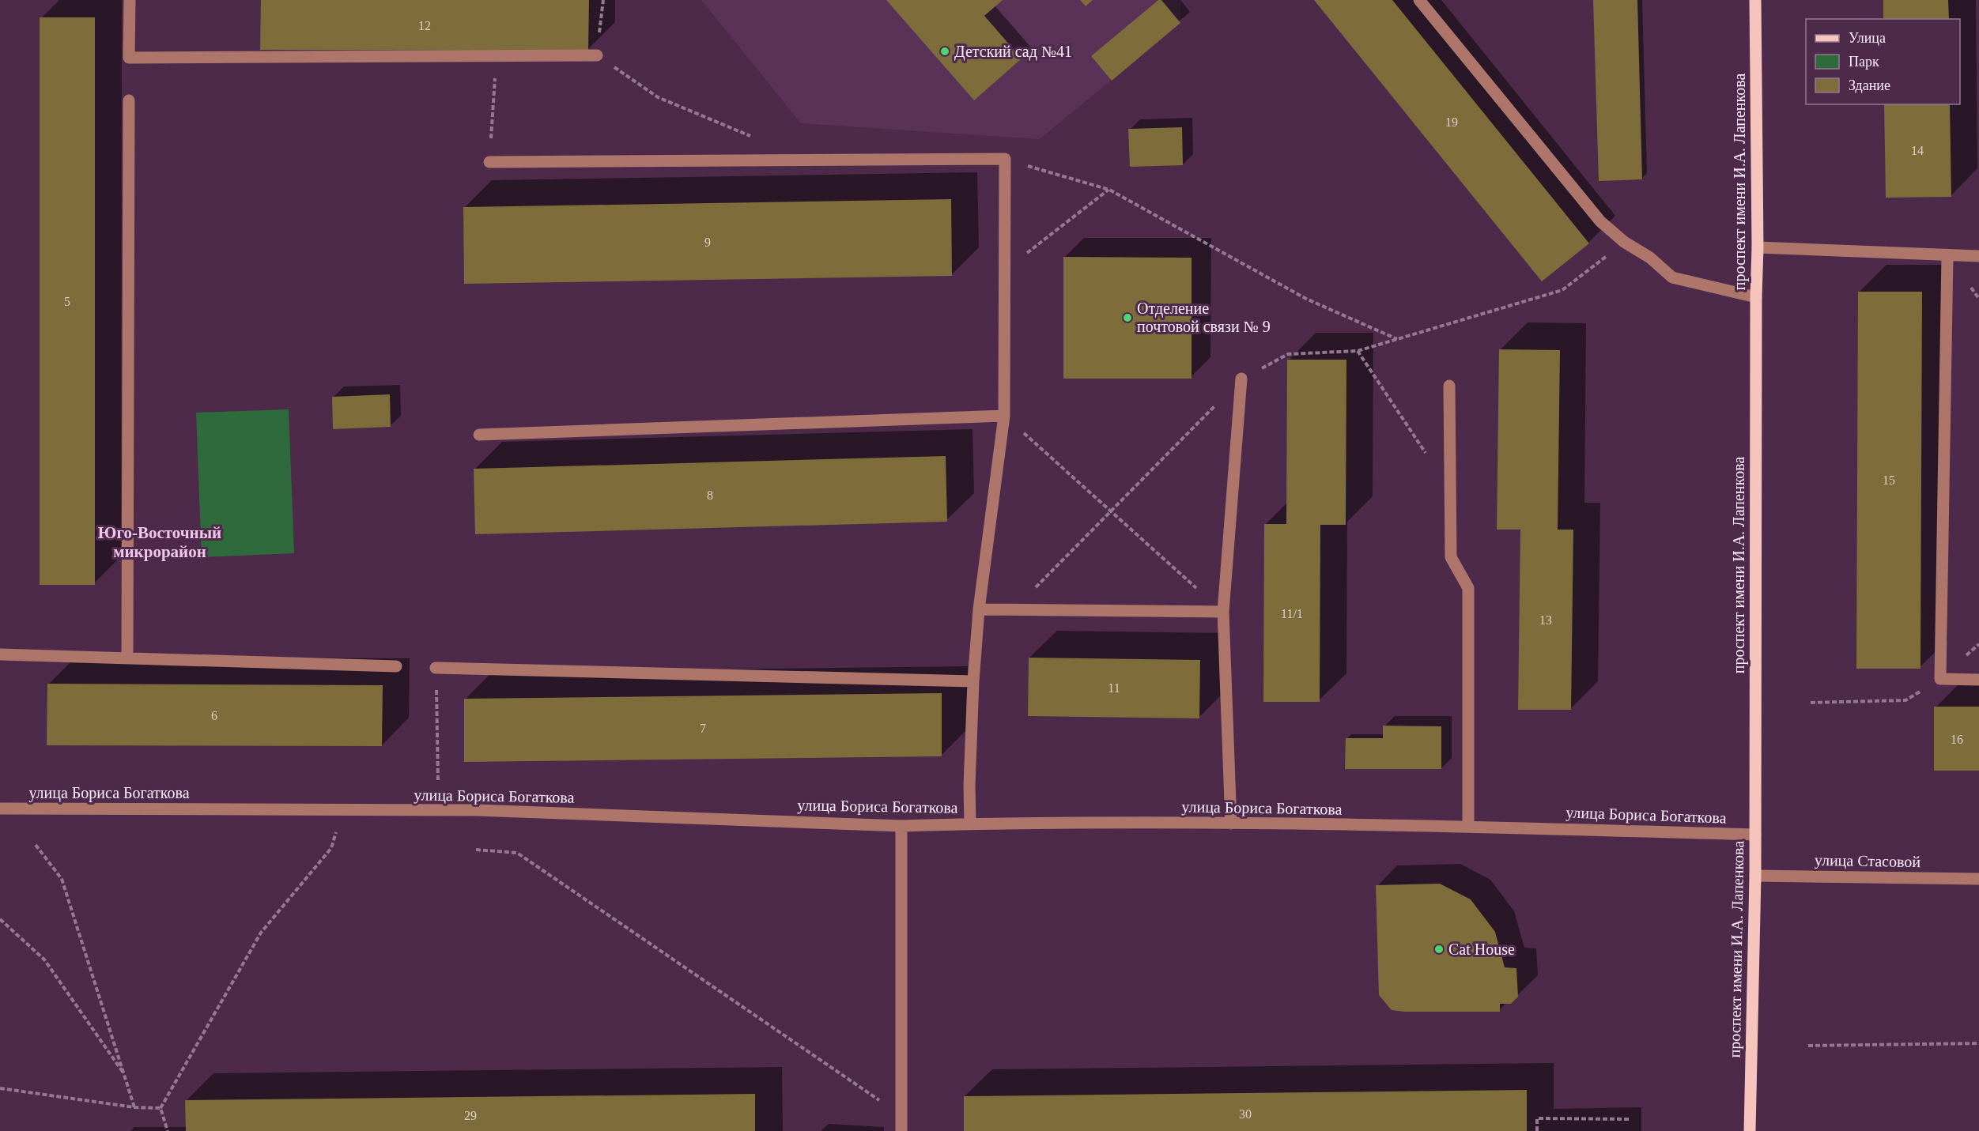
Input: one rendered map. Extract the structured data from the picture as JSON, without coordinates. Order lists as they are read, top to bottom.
{
  "streets": {
    "main road": ["проспект имени И.А. Лапенкова"],
    "street": ["улица Бориса Богаткова", "улица Стасовой"]
  },
  "crossings": [
    ["проспект имени И.А. Лапенкова", "улица Бориса Богаткова"],
    ["проспект имени И.А. Лапенкова", "улица Стасовой"]
  ],
  "districts": ["Юго-Восточный микрорайон"],
  "places": ["Детский сад №41", "Отделение почтовой связи № 9", "Cat House"],
  "house_numbers": [
    "12",
    "19",
    "14",
    "9",
    "5",
    "15",
    "8",
    "11/1",
    "13",
    "11",
    "6",
    "7",
    "16",
    "30",
    "29"
  ],
  "legend": ["Улица", "Парк", "Здание"]
}
